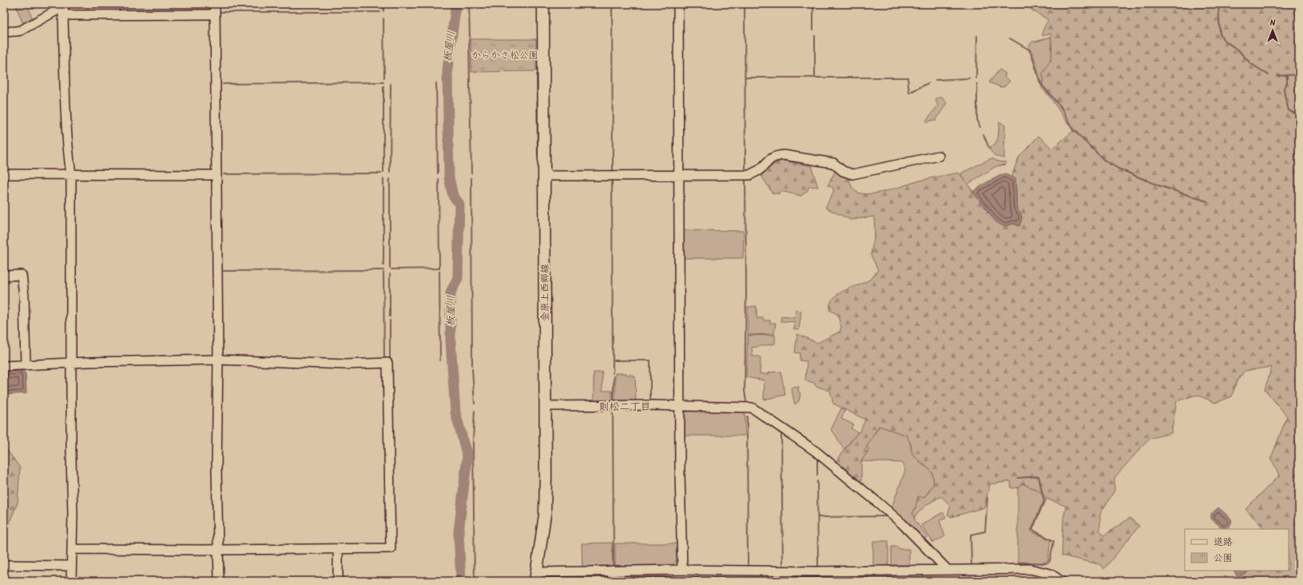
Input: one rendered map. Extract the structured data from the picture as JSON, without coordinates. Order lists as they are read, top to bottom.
{
  "streets": {
    "main road": ["金原上西郷線"]
  },
  "districts": ["則松二丁目"],
  "water": ["板屋川"],
  "parks": ["からかさ松公園"],
  "legend": ["道路", "公園"],
  "north": "top"
}
